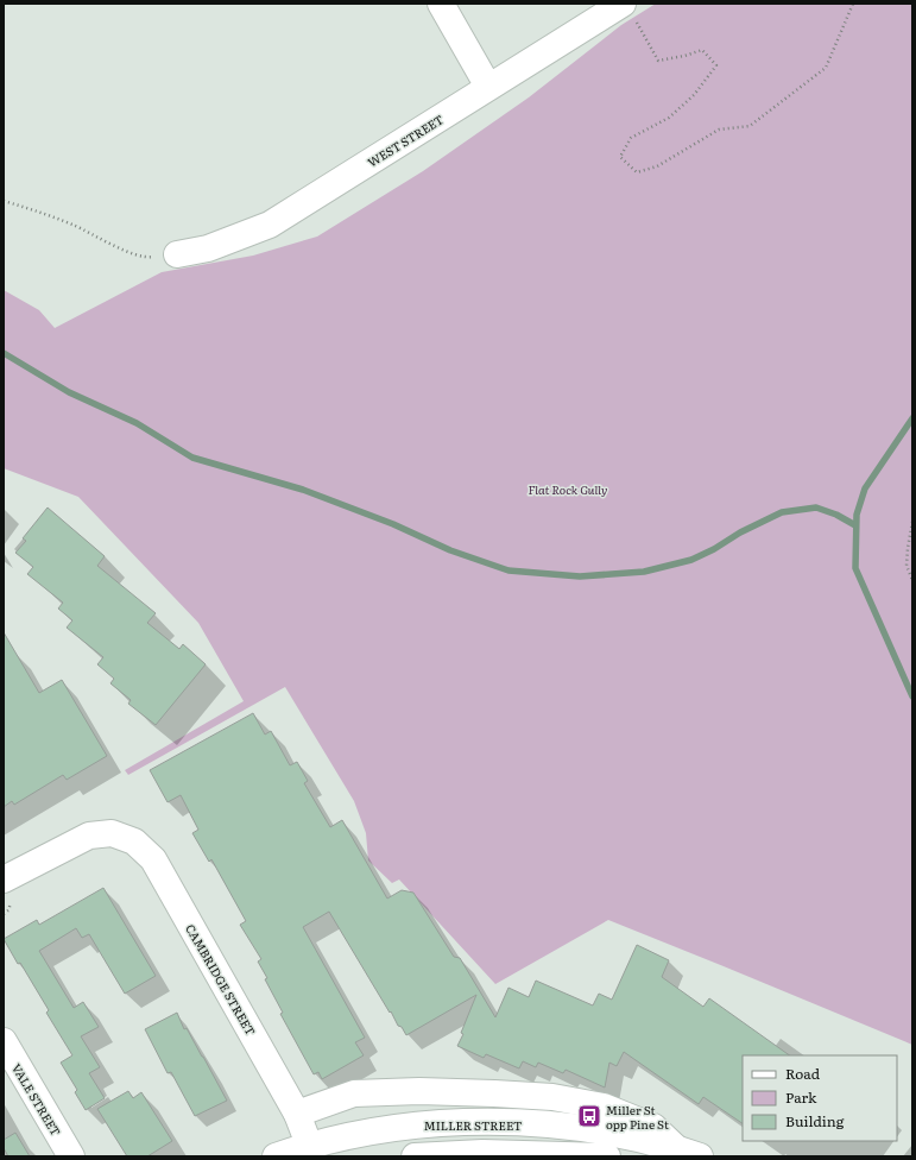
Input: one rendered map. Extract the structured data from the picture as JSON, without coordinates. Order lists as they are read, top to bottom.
{
  "streets": {
    "street": [
      "WEST STREET",
      "CAMBRIDGE STREET",
      "VALE STREET",
      "MILLER STREET"
    ]
  },
  "crossings": [
    ["CAMBRIDGE STREET", "MILLER STREET"]
  ],
  "parks": ["Flat Rock Gully"],
  "places": {
    "bus stop": ["Miller St opp Pine St"]
  },
  "legend": ["Road", "Park", "Building"]
}
